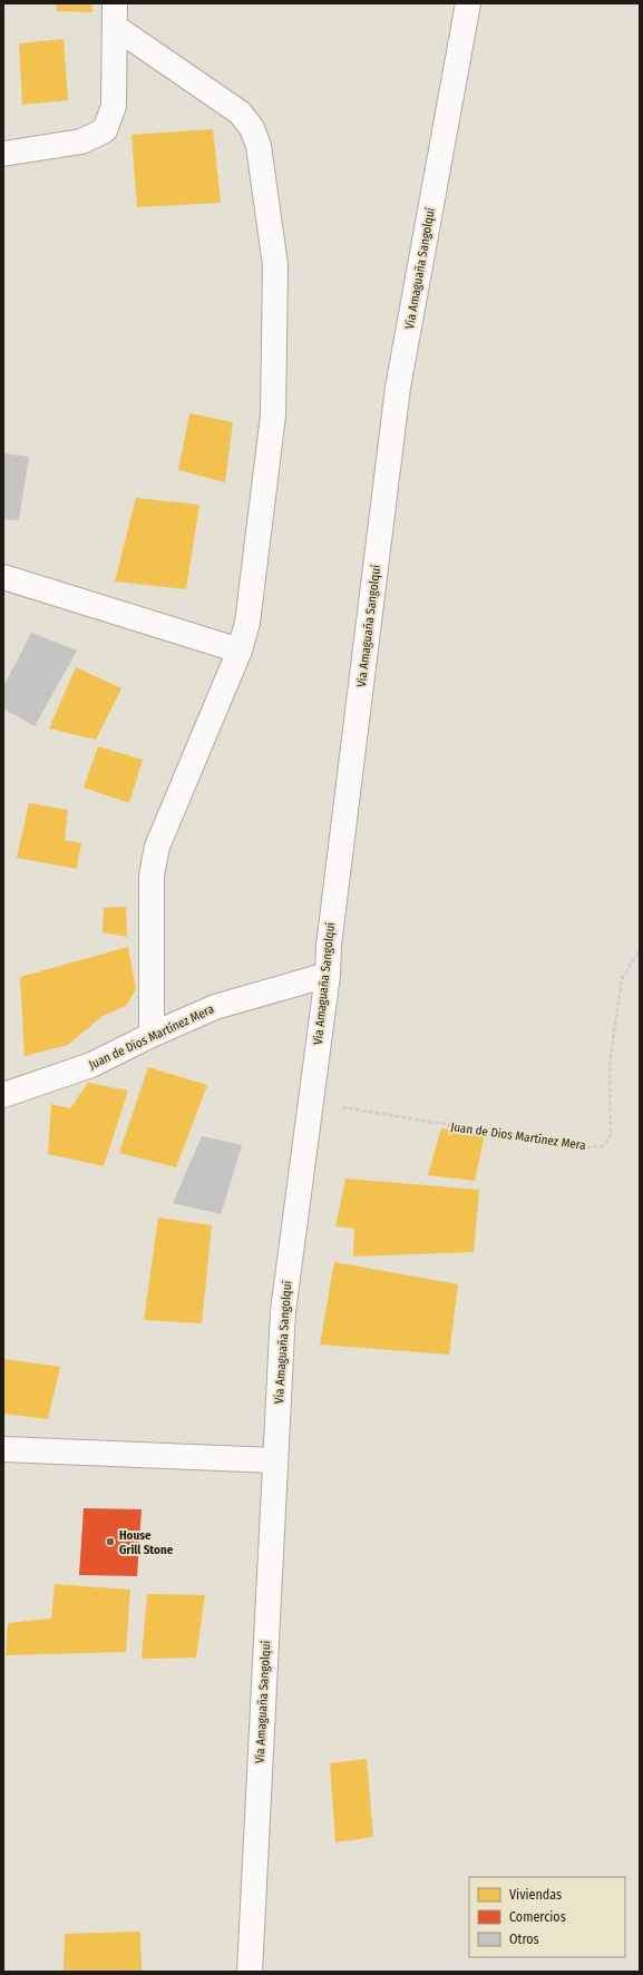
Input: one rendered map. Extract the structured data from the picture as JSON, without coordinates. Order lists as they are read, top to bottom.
{
  "streets": {
    "main road": ["Via Amaguaña Sangolquí", "Juan de Dios Martínez Mera"]
  },
  "crossings": [
    ["Via Amaguaña Sangolquí", "Juan de Dios Martínez Mera"]
  ],
  "places": ["House Grill Stone"],
  "legend": ["Viviendas", "Comercios", "Otros"]
}
